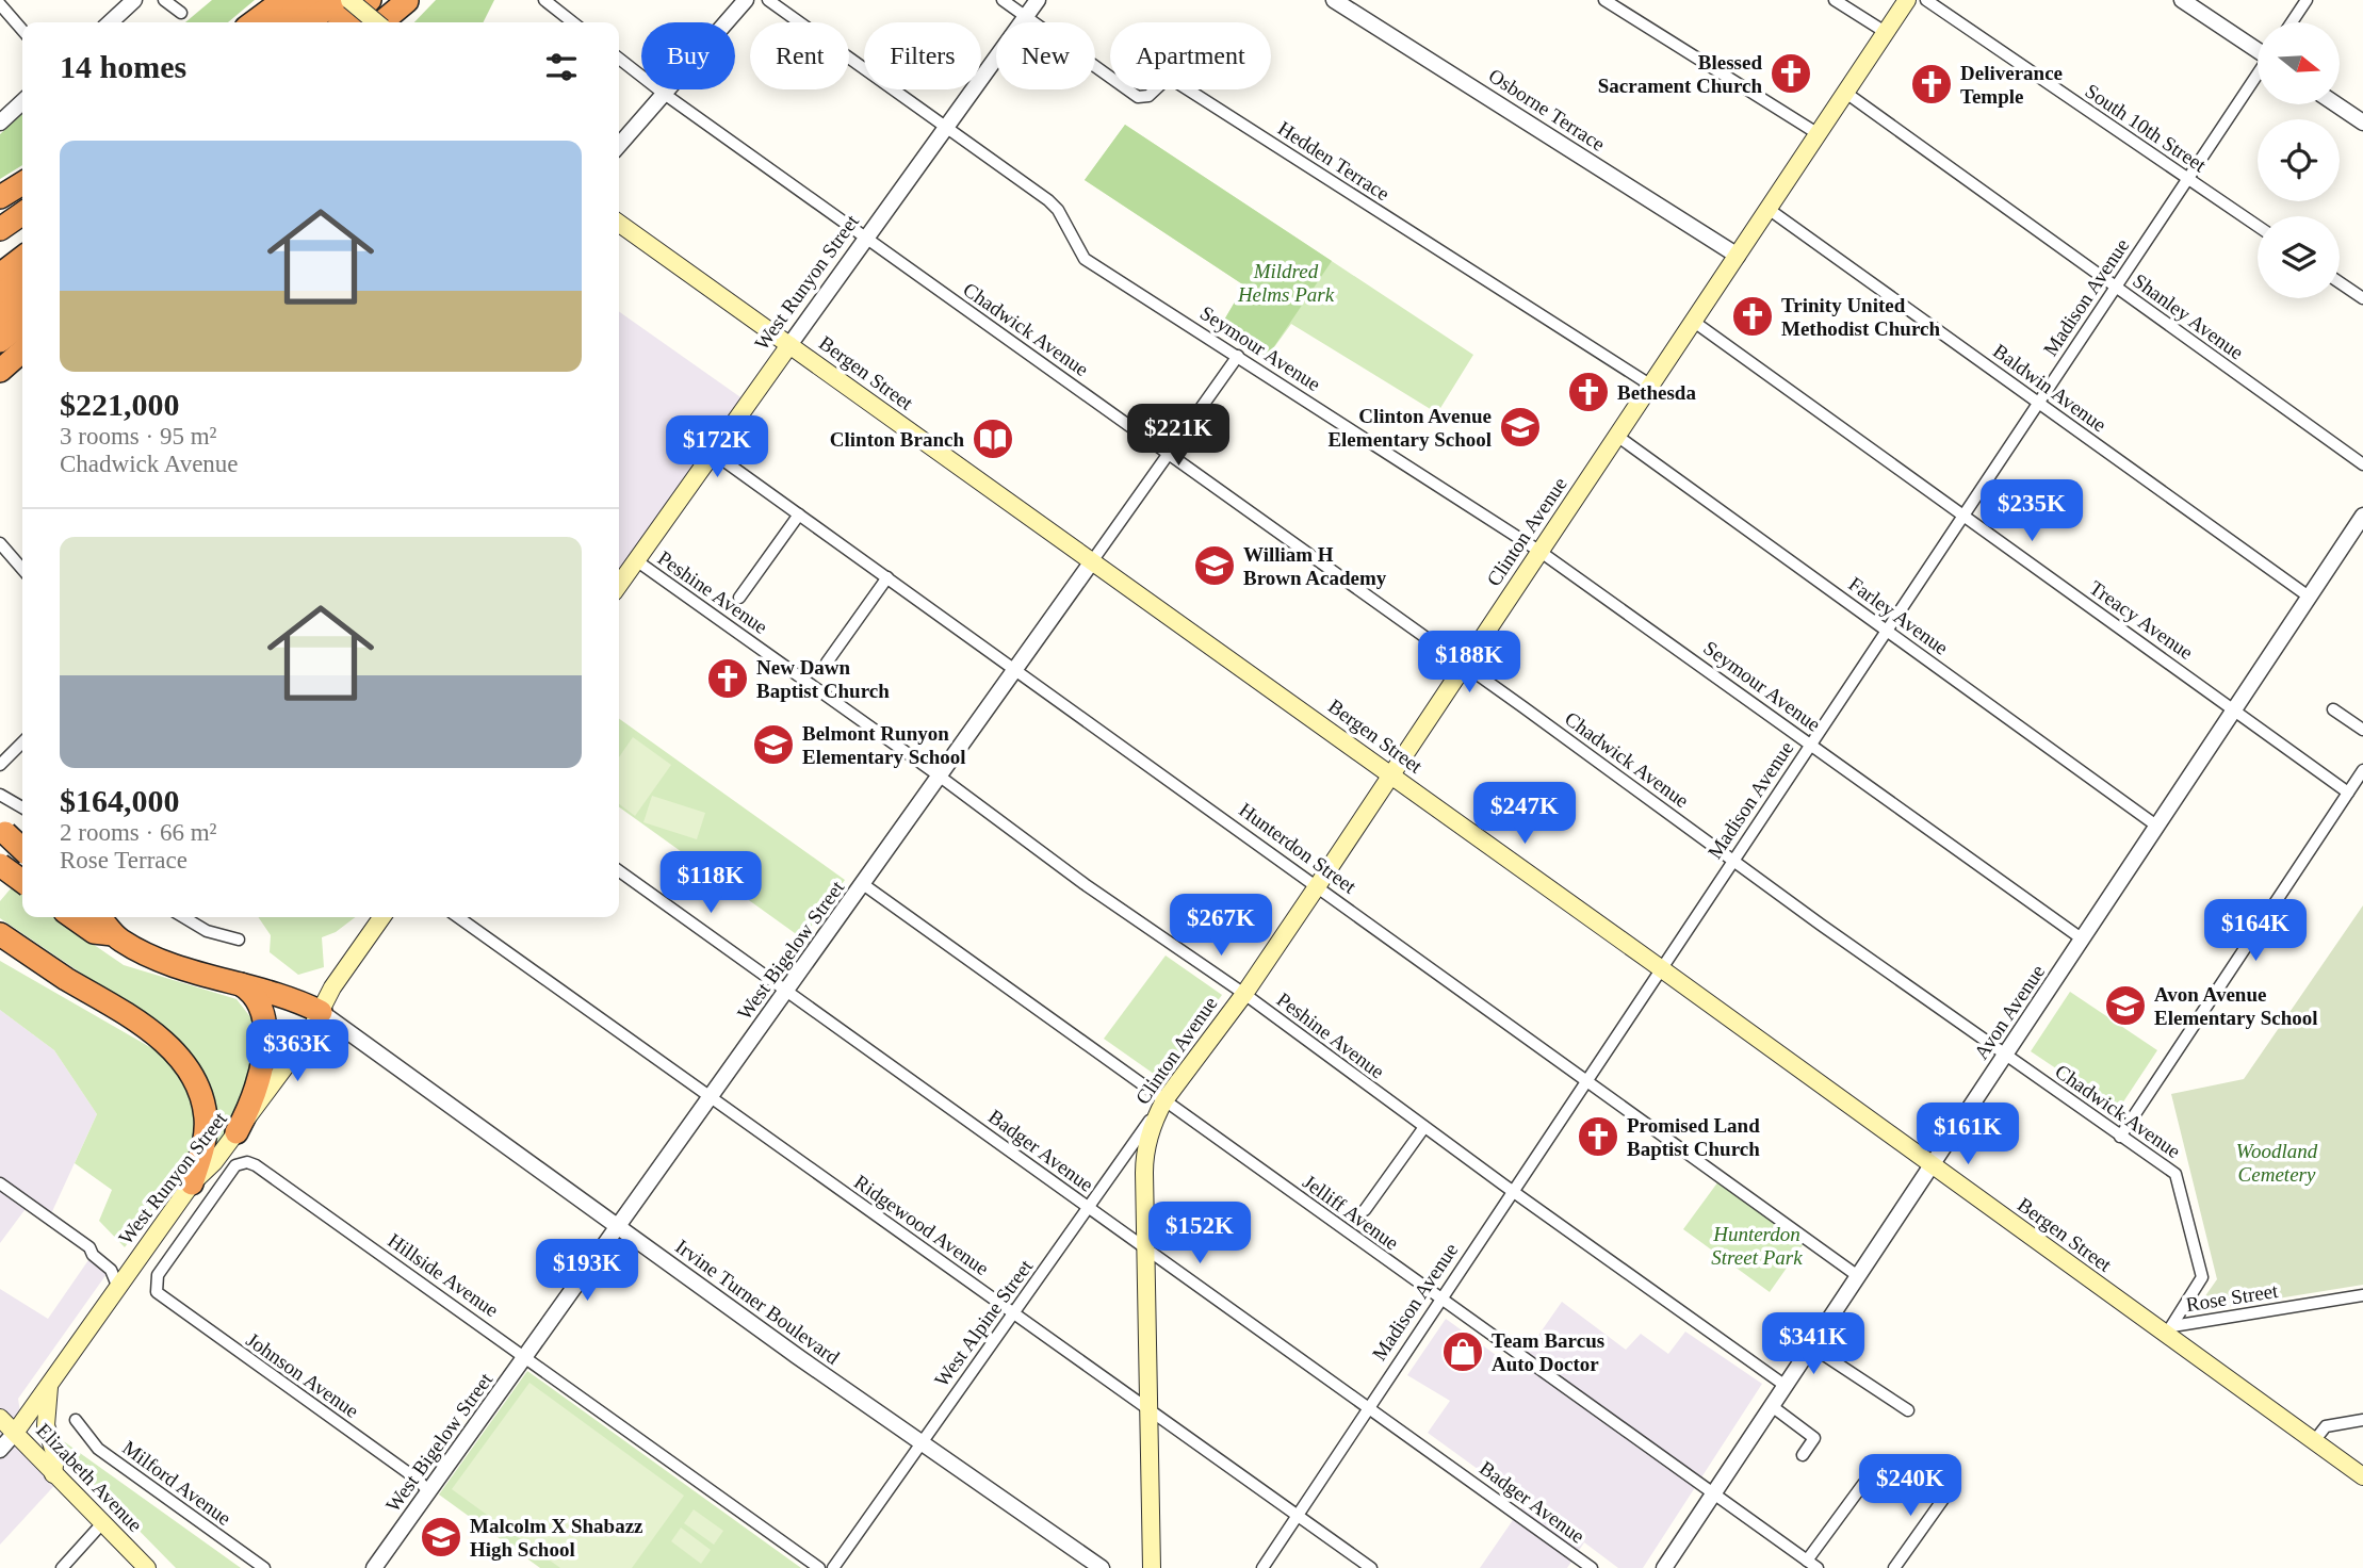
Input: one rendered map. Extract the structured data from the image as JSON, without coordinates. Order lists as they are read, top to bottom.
{
  "streets": {
    "main road": [
      "West Runyon Street",
      "Bergen Street",
      "Clinton Avenue",
      "Elizabeth Avenue"
    ],
    "street": [
      "Osborne Terrace",
      "South 10th Street",
      "Hedden Terrace",
      "Madison Avenue",
      "Shanley Avenue",
      "Chadwick Avenue",
      "Seymour Avenue",
      "Baldwin Avenue",
      "Peshine Avenue",
      "Farley Avenue",
      "Treacy Avenue",
      "Hunterdon Street",
      "West Bigelow Street",
      "Avon Avenue",
      "Badger Avenue",
      "Jelliff Avenue",
      "Ridgewood Avenue",
      "Hillside Avenue",
      "Rose Street",
      "Irvine Turner Boulevard",
      "West Alpine Street",
      "Johnson Avenue",
      "Milford Avenue"
    ]
  },
  "crossings": [
    ["Osborne Terrace", "Clinton Avenue"],
    ["South 10th Street", "Madison Avenue"],
    ["Hedden Terrace", "West Runyon Street"],
    ["Hedden Terrace", "Clinton Avenue"],
    ["West Runyon Street", "Chadwick Avenue"],
    ["West Runyon Street", "Seymour Avenue"],
    ["West Runyon Street", "Bergen Street"],
    ["West Runyon Street", "Peshine Avenue"],
    ["West Runyon Street", "Hunterdon Street"],
    ["West Runyon Street", "Irvine Turner Boulevard"],
    ["West Runyon Street", "Elizabeth Avenue"],
    ["Madison Avenue", "Shanley Avenue"],
    ["Madison Avenue", "Chadwick Avenue"],
    ["Madison Avenue", "Seymour Avenue"],
    ["Madison Avenue", "Bergen Street"],
    ["Madison Avenue", "Baldwin Avenue"],
    ["Madison Avenue", "Peshine Avenue"],
    ["Madison Avenue", "Farley Avenue"],
    ["Madison Avenue", "Treacy Avenue"],
    ["Madison Avenue", "Hunterdon Street"],
    ["Madison Avenue", "Badger Avenue"],
    ["Madison Avenue", "Jelliff Avenue"],
    ["Madison Avenue", "Ridgewood Avenue"],
    ["Shanley Avenue", "Clinton Avenue"],
    ["Chadwick Avenue", "Clinton Avenue"],
    ["Chadwick Avenue", "West Bigelow Street"],
    ["Chadwick Avenue", "Avon Avenue"],
    ["Chadwick Avenue", "Rose Street"],
    ["Seymour Avenue", "Clinton Avenue"],
    ["Seymour Avenue", "West Bigelow Street"],
    ["Seymour Avenue", "Avon Avenue"],
    ["Bergen Street", "Clinton Avenue"],
    ["Bergen Street", "West Bigelow Street"],
    ["Bergen Street", "Avon Avenue"],
    ["Bergen Street", "Rose Street"],
    ["Baldwin Avenue", "Clinton Avenue"],
    ["Baldwin Avenue", "Avon Avenue"],
    ["Clinton Avenue", "Peshine Avenue"],
    ["Clinton Avenue", "Farley Avenue"],
    ["Clinton Avenue", "Treacy Avenue"],
    ["Clinton Avenue", "Hunterdon Street"],
    ["Clinton Avenue", "Badger Avenue"],
    ["Clinton Avenue", "Jelliff Avenue"],
    ["Clinton Avenue", "Ridgewood Avenue"],
    ["Clinton Avenue", "West Alpine Street"],
    ["Peshine Avenue", "West Bigelow Street"],
    ["Peshine Avenue", "Avon Avenue"],
    ["Farley Avenue", "Avon Avenue"],
    ["Treacy Avenue", "Avon Avenue"],
    ["Hunterdon Street", "West Bigelow Street"],
    ["Hunterdon Street", "Avon Avenue"],
    ["West Bigelow Street", "Badger Avenue"],
    ["West Bigelow Street", "Jelliff Avenue"],
    ["West Bigelow Street", "Ridgewood Avenue"],
    ["West Bigelow Street", "Hillside Avenue"],
    ["West Bigelow Street", "Irvine Turner Boulevard"],
    ["West Bigelow Street", "Johnson Avenue"],
    ["Avon Avenue", "Jelliff Avenue"],
    ["Badger Avenue", "West Alpine Street"],
    ["Jelliff Avenue", "West Alpine Street"],
    ["Ridgewood Avenue", "West Alpine Street"],
    ["Hillside Avenue", "Johnson Avenue"],
    ["Irvine Turner Boulevard", "West Alpine Street"]
  ],
  "parks": ["Mildred Helms Park", "Woodland Cemetery", "Hunterdon Street Park"],
  "places": {
    "church": [
      "Blessed Sacrament Church",
      "Deliverance Temple",
      "Trinity United Methodist Church",
      "Bethesda",
      "New Dawn Baptist Church",
      "Promised Land Baptist Church"
    ],
    "school or university": [
      "Clinton Avenue Elementary School",
      "William H Brown Academy",
      "Belmont Runyon Elementary School",
      "Avon Avenue Elementary School",
      "Malcolm X Shabazz High School"
    ],
    "library": ["Clinton Branch"],
    "shop": ["Team Barcus Auto Doctor"]
  },
  "north": "right",
  "page": {
    "chip": [
      "Buy",
      "Rent",
      "Filters",
      "New",
      "Apartment"
    ],
    "heading": "14 homes",
    "list": [
      {
        "name": "$221,000",
        "note": "3 rooms · 95 m² · Chadwick Avenue"
      },
      {
        "name": "$164,000",
        "note": "2 rooms · 66 m² · Rose Terrace"
      }
    ],
    "price": [
      "$221K",
      "$172K",
      "$235K",
      "$188K",
      "$247K",
      "$118K",
      "$267K",
      "$164K",
      "$363K",
      "$161K",
      "$152K",
      "$193K",
      "$341K",
      "$240K"
    ]
  }
}
